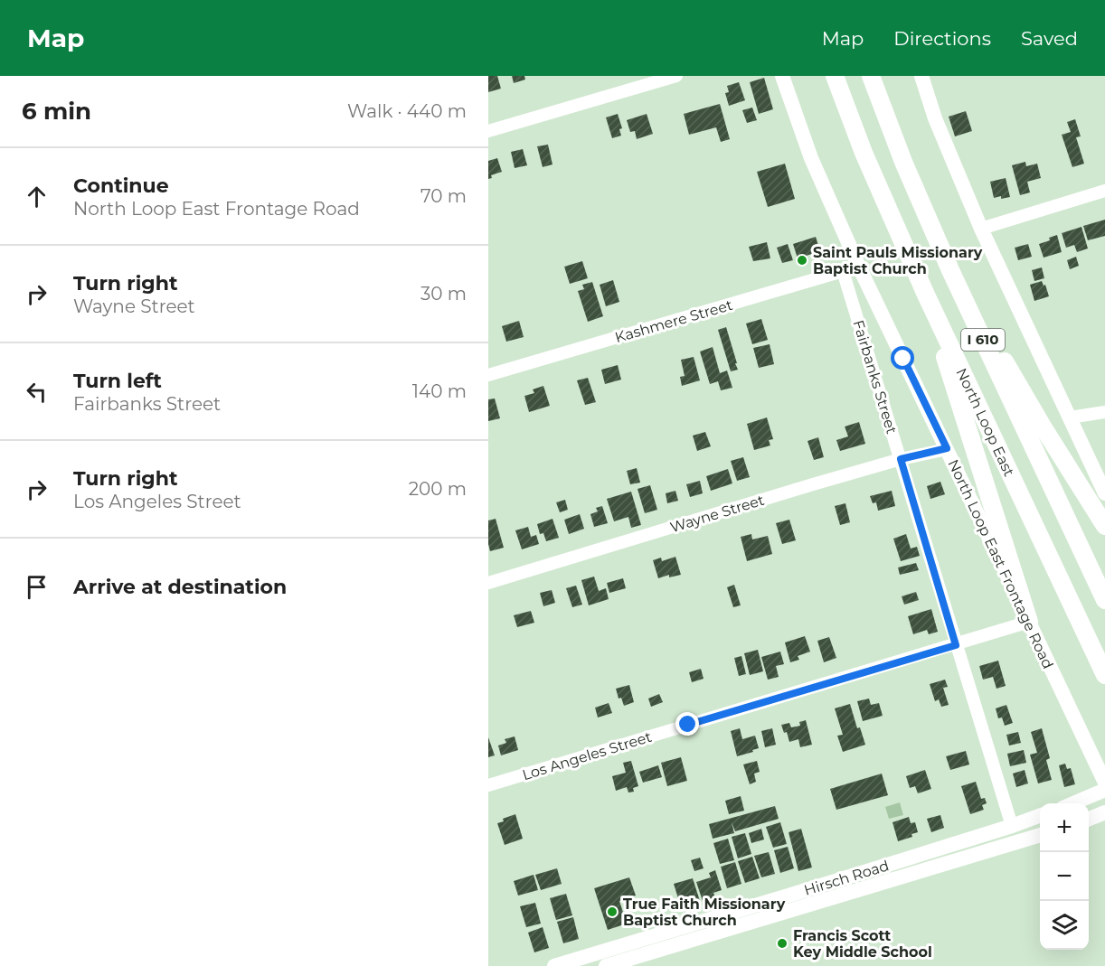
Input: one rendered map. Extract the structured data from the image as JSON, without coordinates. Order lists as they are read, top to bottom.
{
  "streets": {
    "highway": ["I 610", "North Loop East"],
    "main road": ["North Loop East Frontage Road", "Hirsch Road"],
    "street": [
      "Kashmere Street",
      "Fairbanks Street",
      "Wayne Street",
      "Los Angeles Street"
    ]
  },
  "crossings": [
    ["Kashmere Street", "Fairbanks Street"],
    ["Kashmere Street", "North Loop East Frontage Road"],
    ["Fairbanks Street", "Wayne Street"],
    ["Fairbanks Street", "Los Angeles Street"],
    ["Fairbanks Street", "Hirsch Road"],
    ["Wayne Street", "North Loop East Frontage Road"],
    ["North Loop East Frontage Road", "Los Angeles Street"]
  ],
  "places": ["Saint Pauls Missionary Baptist Church", "True Faith Missionary Baptist Church", "Francis Scott Key Middle School"],
  "page": {
    "header": "Map",
    "nav": ["Map", "Directions", "Saved"],
    "heading": ["6 min", "Walk · 440 m"],
    "list": [
      ["Continue", "North Loop East Frontage Road", "70 m"],
      ["Turn right", "Wayne Street", "30 m"],
      ["Turn left", "Fairbanks Street", "140 m"],
      ["Turn right", "Los Angeles Street", "200 m"],
      "Arrive at destination"
    ],
    "map_buttons": ["+", "−"]
  }
}
